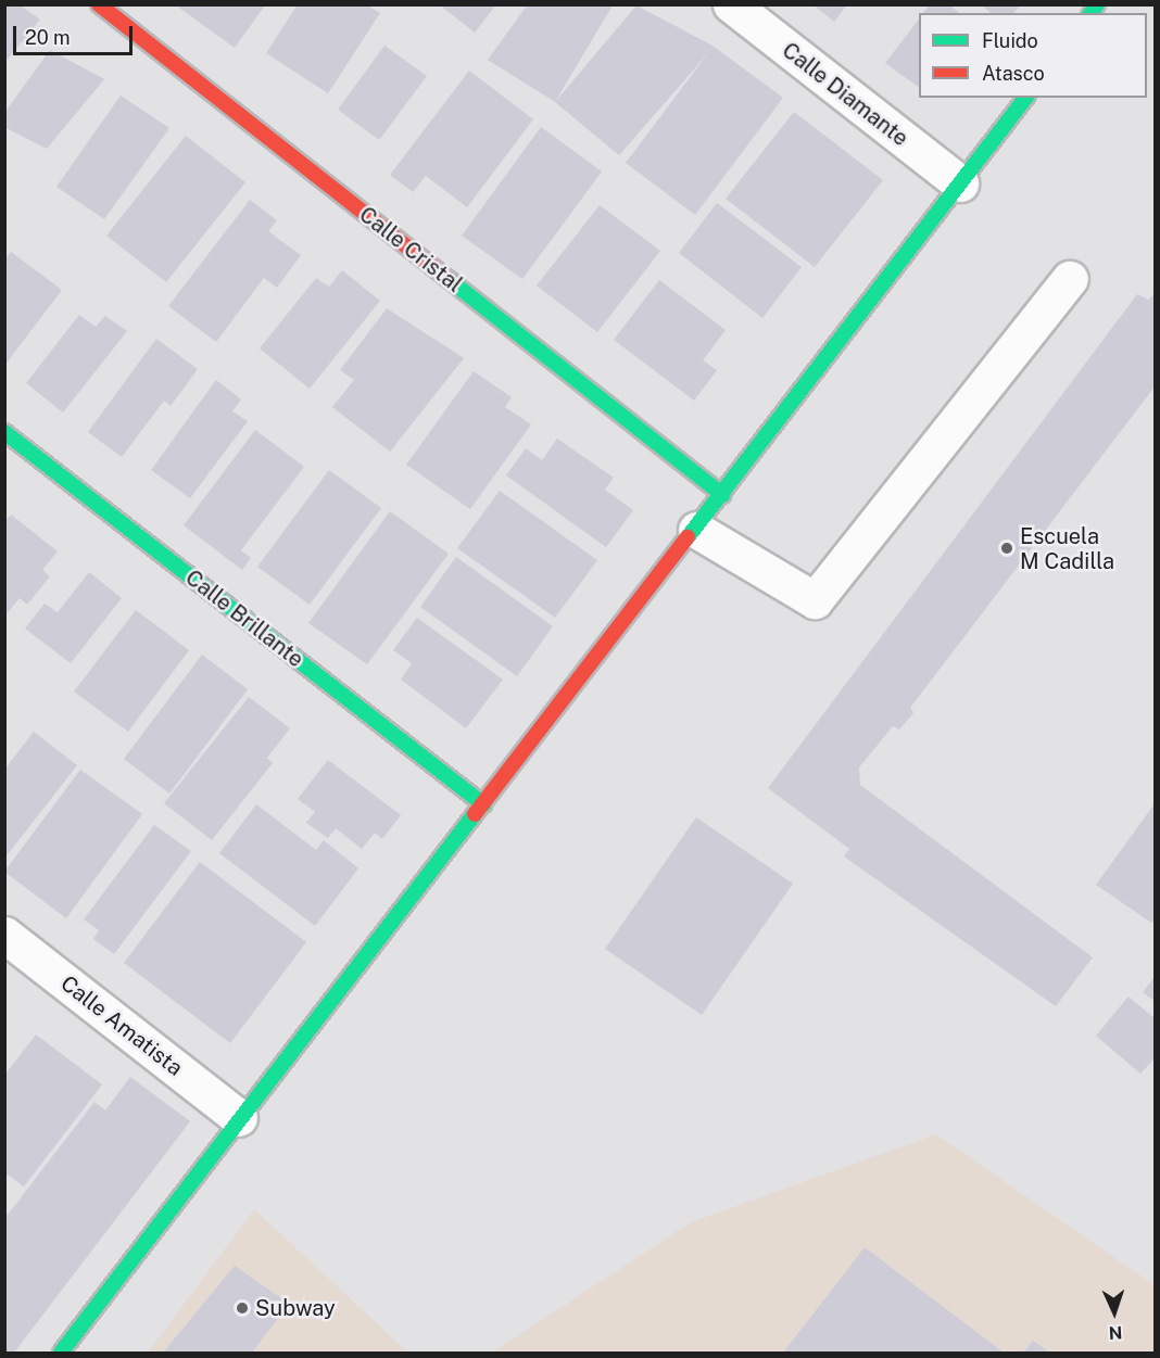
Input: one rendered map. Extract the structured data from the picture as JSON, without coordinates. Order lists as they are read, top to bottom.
{
  "streets": {
    "street": [
      "Calle Diamante",
      "Calle Cristal",
      "Calle Brillante",
      "Calle Amatista"
    ]
  },
  "places": ["Escuela M Cadilla", "Subway"],
  "legend": ["Fluido", "Atasco"],
  "scale_bar": "20 m",
  "north": "bottom"
}
